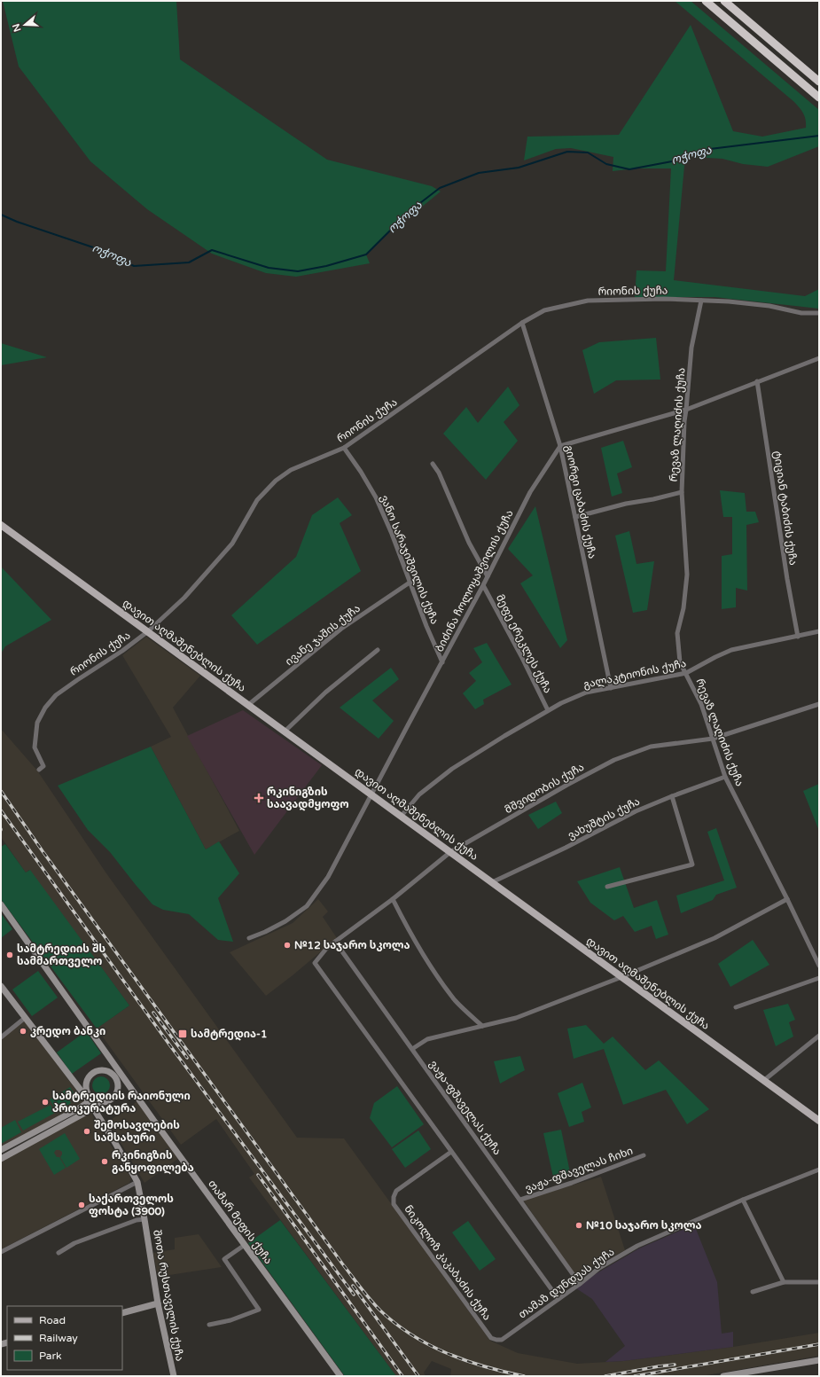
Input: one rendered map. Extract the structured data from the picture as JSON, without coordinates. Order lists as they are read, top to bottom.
{
  "streets": {
    "main road": ["დავით აღმაშენებლის ქუჩა", "თამარ მეფის ქუჩა", "შოთა რუსთაველის ქუჩა"],
    "street": [
      "რიონის ქუჩა",
      "რევაზ ლაღიძის ქუჩა",
      "გიორგი ცაბაძის ქუჩა",
      "ტიციან ტაბიძის ქუჩა",
      "ვანო სარაჯიშვილის ქუჩა",
      "ბიძინა ჩოლოყაშვილის ქუჩა",
      "ივანე ჯაშის ქუჩა",
      "მეფე ერეკლეს ქუჩა",
      "გალაკტიონის ქუჩა",
      "მშვიდობის ქუჩა",
      "ვახუშტის ქუჩა",
      "ვაჟა-ფშაველას ქუჩა",
      "ვაჟა-ფშაველას ჩიხი",
      "ნიკოლოზ კაკაბაძის ქუჩა",
      "თამაზ დუნდუას ქუჩა"
    ]
  },
  "crossings": [
    ["რიონის ქუჩა", "რევაზ ლაღიძის ქუჩა"],
    ["რიონის ქუჩა", "გიორგი ცაბაძის ქუჩა"],
    ["რიონის ქუჩა", "ვანო სარაჯიშვილის ქუჩა"],
    ["რიონის ქუჩა", "დავით აღმაშენებლის ქუჩა"],
    ["რევაზ ლაღიძის ქუჩა", "გალაკტიონის ქუჩა"],
    ["რევაზ ლაღიძის ქუჩა", "მშვიდობის ქუჩა"],
    ["რევაზ ლაღიძის ქუჩა", "ვახუშტის ქუჩა"],
    ["გიორგი ცაბაძის ქუჩა", "ბიძინა ჩოლოყაშვილის ქუჩა"],
    ["გიორგი ცაბაძის ქუჩა", "გალაკტიონის ქუჩა"],
    ["ტიციან ტაბიძის ქუჩა", "გალაკტიონის ქუჩა"],
    ["ვანო სარაჯიშვილის ქუჩა", "ბიძინა ჩოლოყაშვილის ქუჩა"],
    ["ვანო სარაჯიშვილის ქუჩა", "ივანე ჯაშის ქუჩა"],
    ["ბიძინა ჩოლოყაშვილის ქუჩა", "მეფე ერეკლეს ქუჩა"],
    ["ბიძინა ჩოლოყაშვილის ქუჩა", "დავით აღმაშენებლის ქუჩა"],
    ["ივანე ჯაშის ქუჩა", "დავით აღმაშენებლის ქუჩა"],
    ["მეფე ერეკლეს ქუჩა", "გალაკტიონის ქუჩა"],
    ["დავით აღმაშენებლის ქუჩა", "გალაკტიონის ქუჩა"],
    ["დავით აღმაშენებლის ქუჩა", "მშვიდობის ქუჩა"],
    ["დავით აღმაშენებლის ქუჩა", "ვახუშტის ქუჩა"],
    ["მშვიდობის ქუჩა", "ვაჟა-ფშაველას ქუჩა"],
    ["მშვიდობის ქუჩა", "ნიკოლოზ კაკაბაძის ქუჩა"],
    ["ვაჟა-ფშაველას ქუჩა", "ვაჟა-ფშაველას ჩიხი"],
    ["ვაჟა-ფშაველას ქუჩა", "თამაზ დუნდუას ქუჩა"],
    ["ნიკოლოზ კაკაბაძის ქუჩა", "თამაზ დუნდუას ქუჩა"]
  ],
  "water": ["ოჭოფა"],
  "places": {
    "health": ["რკინიგზის საავადმყოფო"],
    "other": [
      "№12 საჯარო სკოლა",
      "სამტრედიის შს სამმართველო",
      "კრედო ბანკი",
      "სამტრედიის რაიონული პროკურატურა",
      "შემოსავლების სამსახური",
      "რკინიგზის განყოფილება",
      "საქართველოს ფოსტა (3900)",
      "№10 საჯარო სკოლა"
    ],
    "transit": ["სამტრედია-1"]
  },
  "legend": ["Road", "Railway", "Park"],
  "north": "left"
}
